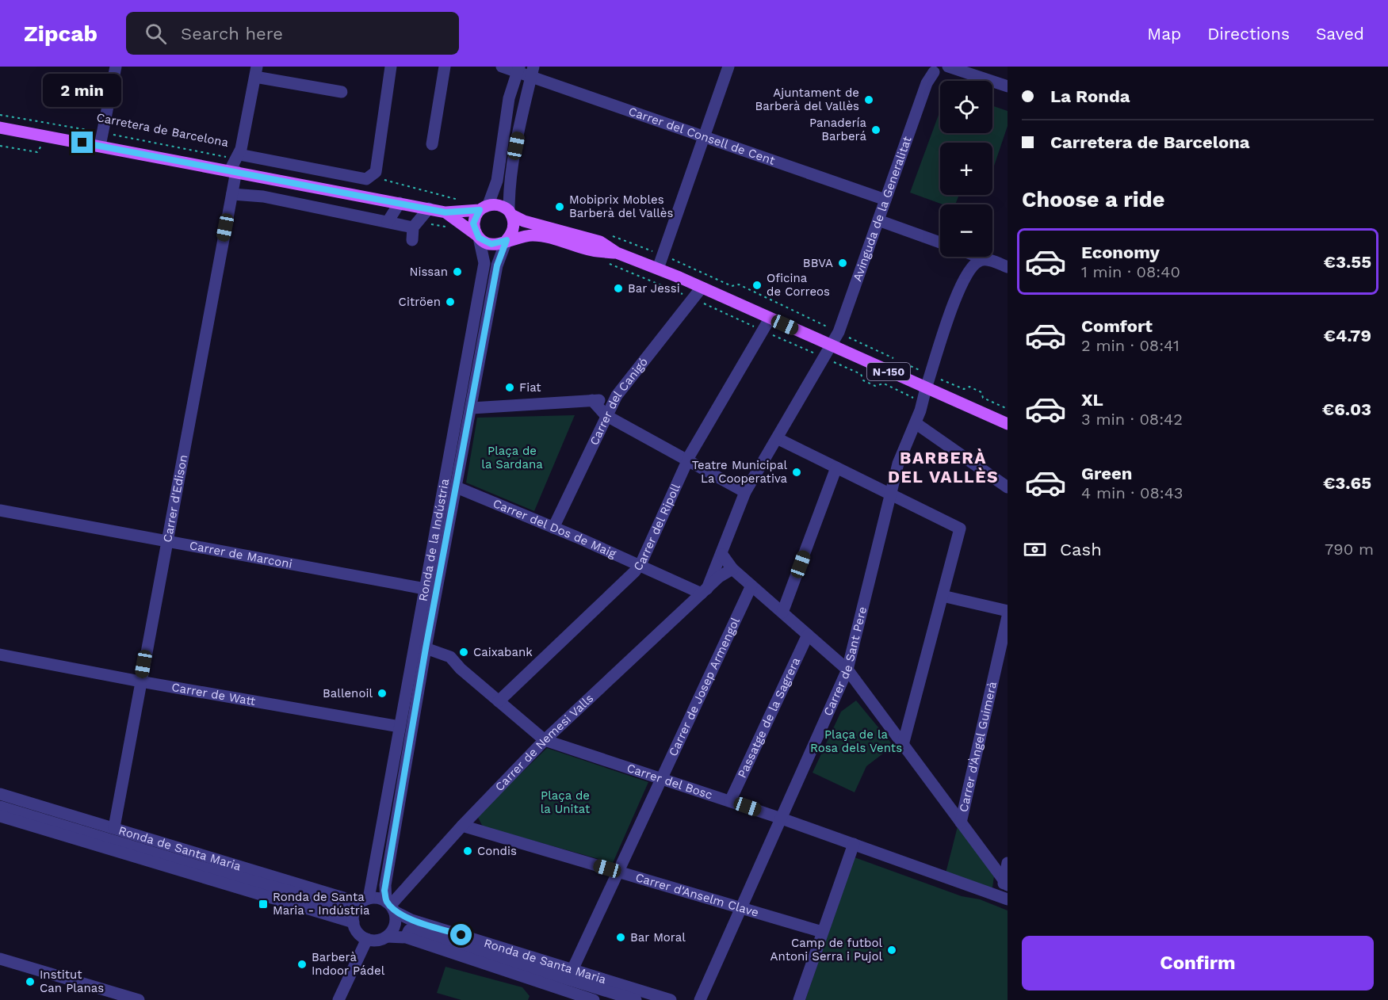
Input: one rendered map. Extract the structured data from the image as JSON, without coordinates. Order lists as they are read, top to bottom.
{
  "streets": {
    "main road": ["N-150"],
    "street": [
      "Carrer del Consell de Cent",
      "Avinguda de la Generalitat",
      "Carrer del Canigó",
      "Carrer d'Edison",
      "Carrer del Ripoll",
      "Carrer del Dos de Maig",
      "Ronda de la Indústria",
      "Carrer de Marconi",
      "Carrer de Sant Pere",
      "Carrer de Josep Armengol",
      "Carrer de Watt",
      "Passatge de la Sagrera",
      "Carrer de Nemesi Valls",
      "Carrer d'Àngel Guimerà",
      "Carrer del Bosc",
      "Ronda de Santa Maria",
      "Carrer d'Anselm Clave"
    ],
    "path": ["Carretera de Barcelona"]
  },
  "crossings": [
    ["Carretera de Barcelona", "N-150"],
    ["Carretera de Barcelona", "Carrer d'Edison"],
    ["Carrer del Consell de Cent", "Avinguda de la Generalitat"],
    ["Avinguda de la Generalitat", "N-150"],
    ["Avinguda de la Generalitat", "Carrer de Nemesi Valls"],
    ["N-150", "Carrer del Canigó"],
    ["N-150", "Carrer d'Edison"],
    ["N-150", "Carrer del Ripoll"],
    ["N-150", "Ronda de la Indústria"],
    ["N-150", "Carrer de Sant Pere"],
    ["N-150", "Carrer de Nemesi Valls"],
    ["Carrer del Canigó", "Carrer del Dos de Maig"],
    ["Carrer d'Edison", "Carrer de Marconi"],
    ["Carrer d'Edison", "Carrer de Watt"],
    ["Carrer d'Edison", "Ronda de Santa Maria"],
    ["Carrer del Ripoll", "Carrer del Dos de Maig"],
    ["Carrer del Ripoll", "Carrer del Bosc"],
    ["Carrer del Dos de Maig", "Ronda de la Indústria"],
    ["Carrer del Dos de Maig", "Carrer de Nemesi Valls"],
    ["Ronda de la Indústria", "Carrer de Marconi"],
    ["Ronda de la Indústria", "Carrer de Watt"],
    ["Ronda de la Indústria", "Carrer de Nemesi Valls"],
    ["Ronda de la Indústria", "Carrer del Bosc"],
    ["Ronda de la Indústria", "Ronda de Santa Maria"],
    ["Carrer de Sant Pere", "Carrer del Bosc"],
    ["Carrer de Sant Pere", "Carrer d'Anselm Clave"],
    ["Carrer de Josep Armengol", "Carrer del Bosc"],
    ["Carrer de Josep Armengol", "Ronda de Santa Maria"],
    ["Carrer de Josep Armengol", "Carrer d'Anselm Clave"],
    ["Passatge de la Sagrera", "Carrer del Bosc"],
    ["Carrer de Nemesi Valls", "Carrer del Bosc"],
    ["Carrer de Nemesi Valls", "Ronda de Santa Maria"],
    ["Carrer de Nemesi Valls", "Carrer d'Anselm Clave"]
  ],
  "districts": ["BARBERÀ DEL VALLÈS"],
  "parks": ["Plaça de la Sardana", "Plaça de la Rosa dels Vents", "Plaça de la Unitat"],
  "places": {
    "other": [
      "Ajuntament de Barberà del Vallès",
      "Panadería Barberá",
      "Mobiprix Mobles Barberà del Vallès",
      "BBVA",
      "Nissan",
      "Oficina de Correos",
      "Bar Jessi",
      "Citröen",
      "Fiat",
      "Teatre Municipal La Cooperativa",
      "Caixabank",
      "Ballenoil",
      "Condis",
      "Bar Moral",
      "Camp de futbol Antoni Serra i Pujol",
      "Barberà Indoor Pádel",
      "Institut Can Planas"
    ],
    "transit": ["Ronda de Santa Maria - Indústria"]
  },
  "page": {
    "header": "Zipcab",
    "search": "Search here",
    "nav": ["Map", "Directions", "Saved"],
    "banner": ["La Ronda", "Carretera de Barcelona"],
    "bubble": "2 min",
    "map_buttons": ["+", "−"],
    "heading": "Choose a ride",
    "list": [
      {
        "name": "Economy",
        "note": "1 min · 08:40",
        "value": "€3.55"
      },
      {
        "name": "Comfort",
        "note": "2 min · 08:41",
        "value": "€4.79"
      },
      {
        "name": "XL",
        "note": "3 min · 08:42",
        "value": "€6.03"
      },
      {
        "name": "Green",
        "note": "4 min · 08:43",
        "value": "€3.65"
      }
    ],
    "pay": ["Cash", "790 m"],
    "buttons": "Confirm"
  }
}
